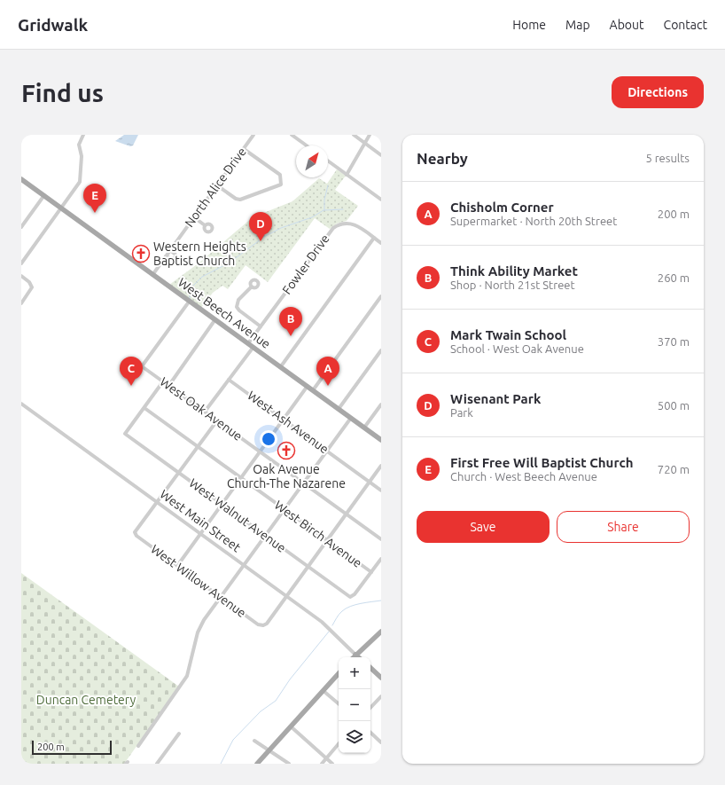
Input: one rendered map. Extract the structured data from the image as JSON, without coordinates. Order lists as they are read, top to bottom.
{
  "streets": {
    "main road": ["West Beech Avenue", "West Main Street"],
    "street": [
      "North Alice Drive",
      "Fowler Drive",
      "West Oak Avenue",
      "West Ash Avenue",
      "West Walnut Avenue",
      "West Birch Avenue",
      "West Willow Avenue"
    ]
  },
  "crossings": [
    ["North Alice Drive", "West Beech Avenue"],
    ["Fowler Drive", "West Beech Avenue"],
    ["West Beech Avenue", "West Oak Avenue"],
    ["West Walnut Avenue", "West Birch Avenue"],
    ["West Main Street", "West Willow Avenue"]
  ],
  "parks": ["Duncan Cemetery"],
  "places": {
    "church": ["Western Heights Baptist Church", "Oak Avenue Church-The Nazarene"]
  },
  "scale_bar": "200 m",
  "north": "top right",
  "page": {
    "header": "Gridwalk",
    "nav": [
      "Home",
      "Map",
      "About",
      "Contact"
    ],
    "buttons": [
      "Directions",
      ["Save", "Share"]
    ],
    "title": "Find us",
    "heading": ["Nearby", "5 results"],
    "list": [
      {
        "mark": "A",
        "name": "Chisholm Corner",
        "note": "Supermarket · North 20th Street",
        "value": "200 m"
      },
      {
        "mark": "B",
        "name": "Think Ability Market",
        "note": "Shop · North 21st Street",
        "value": "260 m"
      },
      {
        "mark": "C",
        "name": "Mark Twain School",
        "note": "School · West Oak Avenue",
        "value": "370 m"
      },
      {
        "mark": "D",
        "name": "Wisenant Park",
        "note": "Park",
        "value": "500 m"
      },
      {
        "mark": "E",
        "name": "First Free Will Baptist Church",
        "note": "Church · West Beech Avenue",
        "value": "720 m"
      }
    ],
    "pins": [
      "E",
      "D",
      "B",
      "A",
      "C"
    ],
    "map_buttons": ["+", "−"],
    "scale": "200 m"
  }
}
